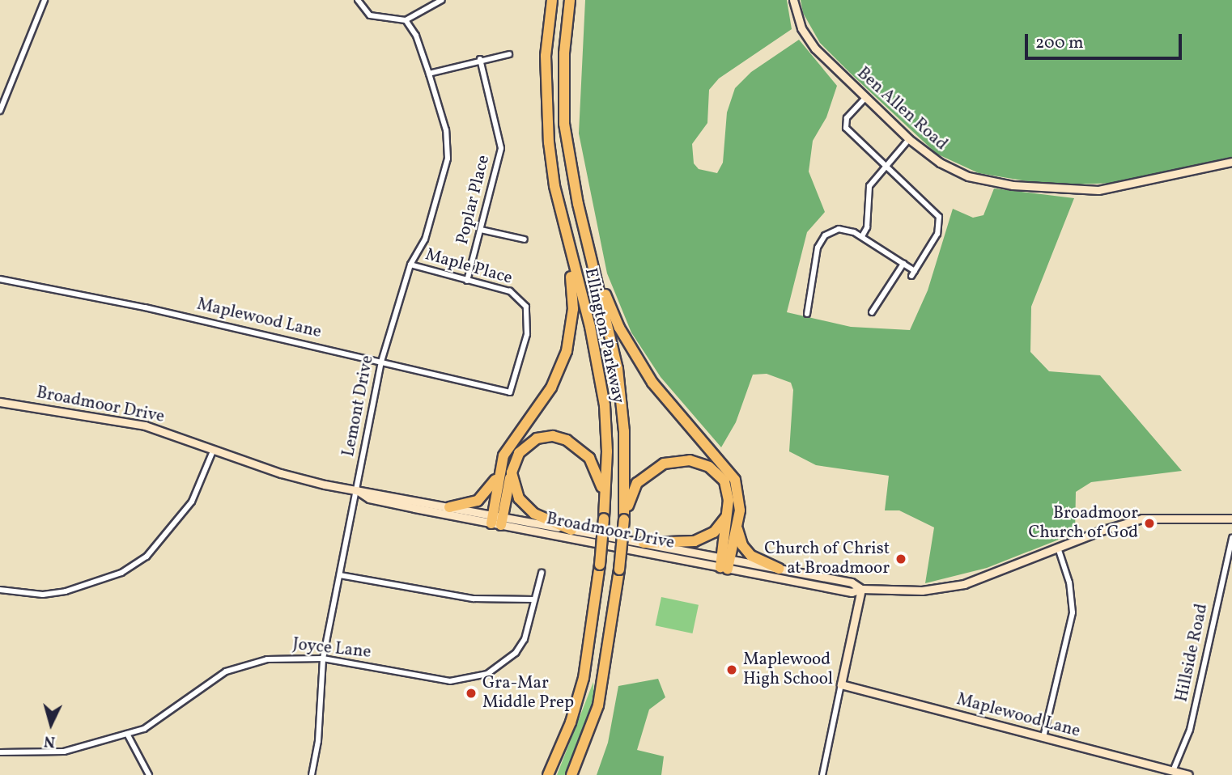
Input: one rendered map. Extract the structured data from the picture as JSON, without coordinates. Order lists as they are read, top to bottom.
{
  "streets": {
    "highway": ["Ellington Parkway"],
    "main road": ["Ben Allen Road", "Maplewood Lane", "Broadmoor Drive"],
    "street": [
      "Poplar Place",
      "Maple Place",
      "Lemont Drive",
      "Joyce Lane",
      "Hillside Road"
    ]
  },
  "crossings": [
    ["Poplar Place", "Maple Place"],
    ["Maple Place", "Maplewood Lane"],
    ["Maple Place", "Lemont Drive"],
    ["Maplewood Lane", "Lemont Drive"],
    ["Maplewood Lane", "Hillside Road"],
    ["Broadmoor Drive", "Lemont Drive"],
    ["Lemont Drive", "Joyce Lane"]
  ],
  "places": [
    "Broadmoor Church of God",
    "Church of Christ at Broadmoor",
    "Maplewood High School",
    "Gra-Mar Middle Prep"
  ],
  "scale_bar": "200 m",
  "north": "bottom"
}
